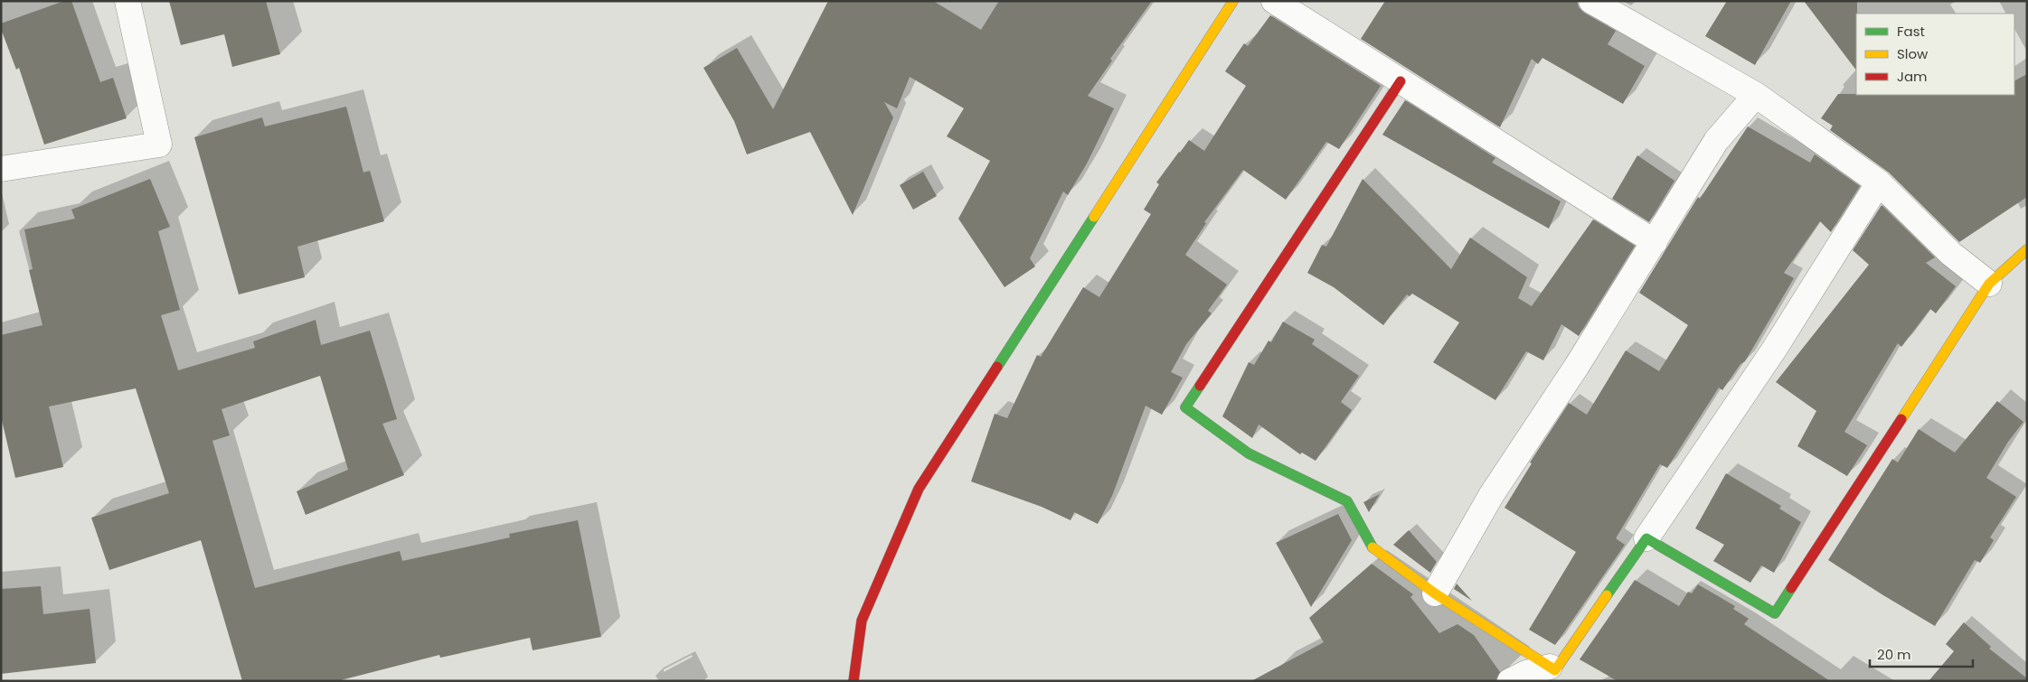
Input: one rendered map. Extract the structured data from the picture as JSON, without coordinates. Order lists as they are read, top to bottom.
{
  "legend": ["Fast", "Slow", "Jam"],
  "scale_bar": "20 m"
}
